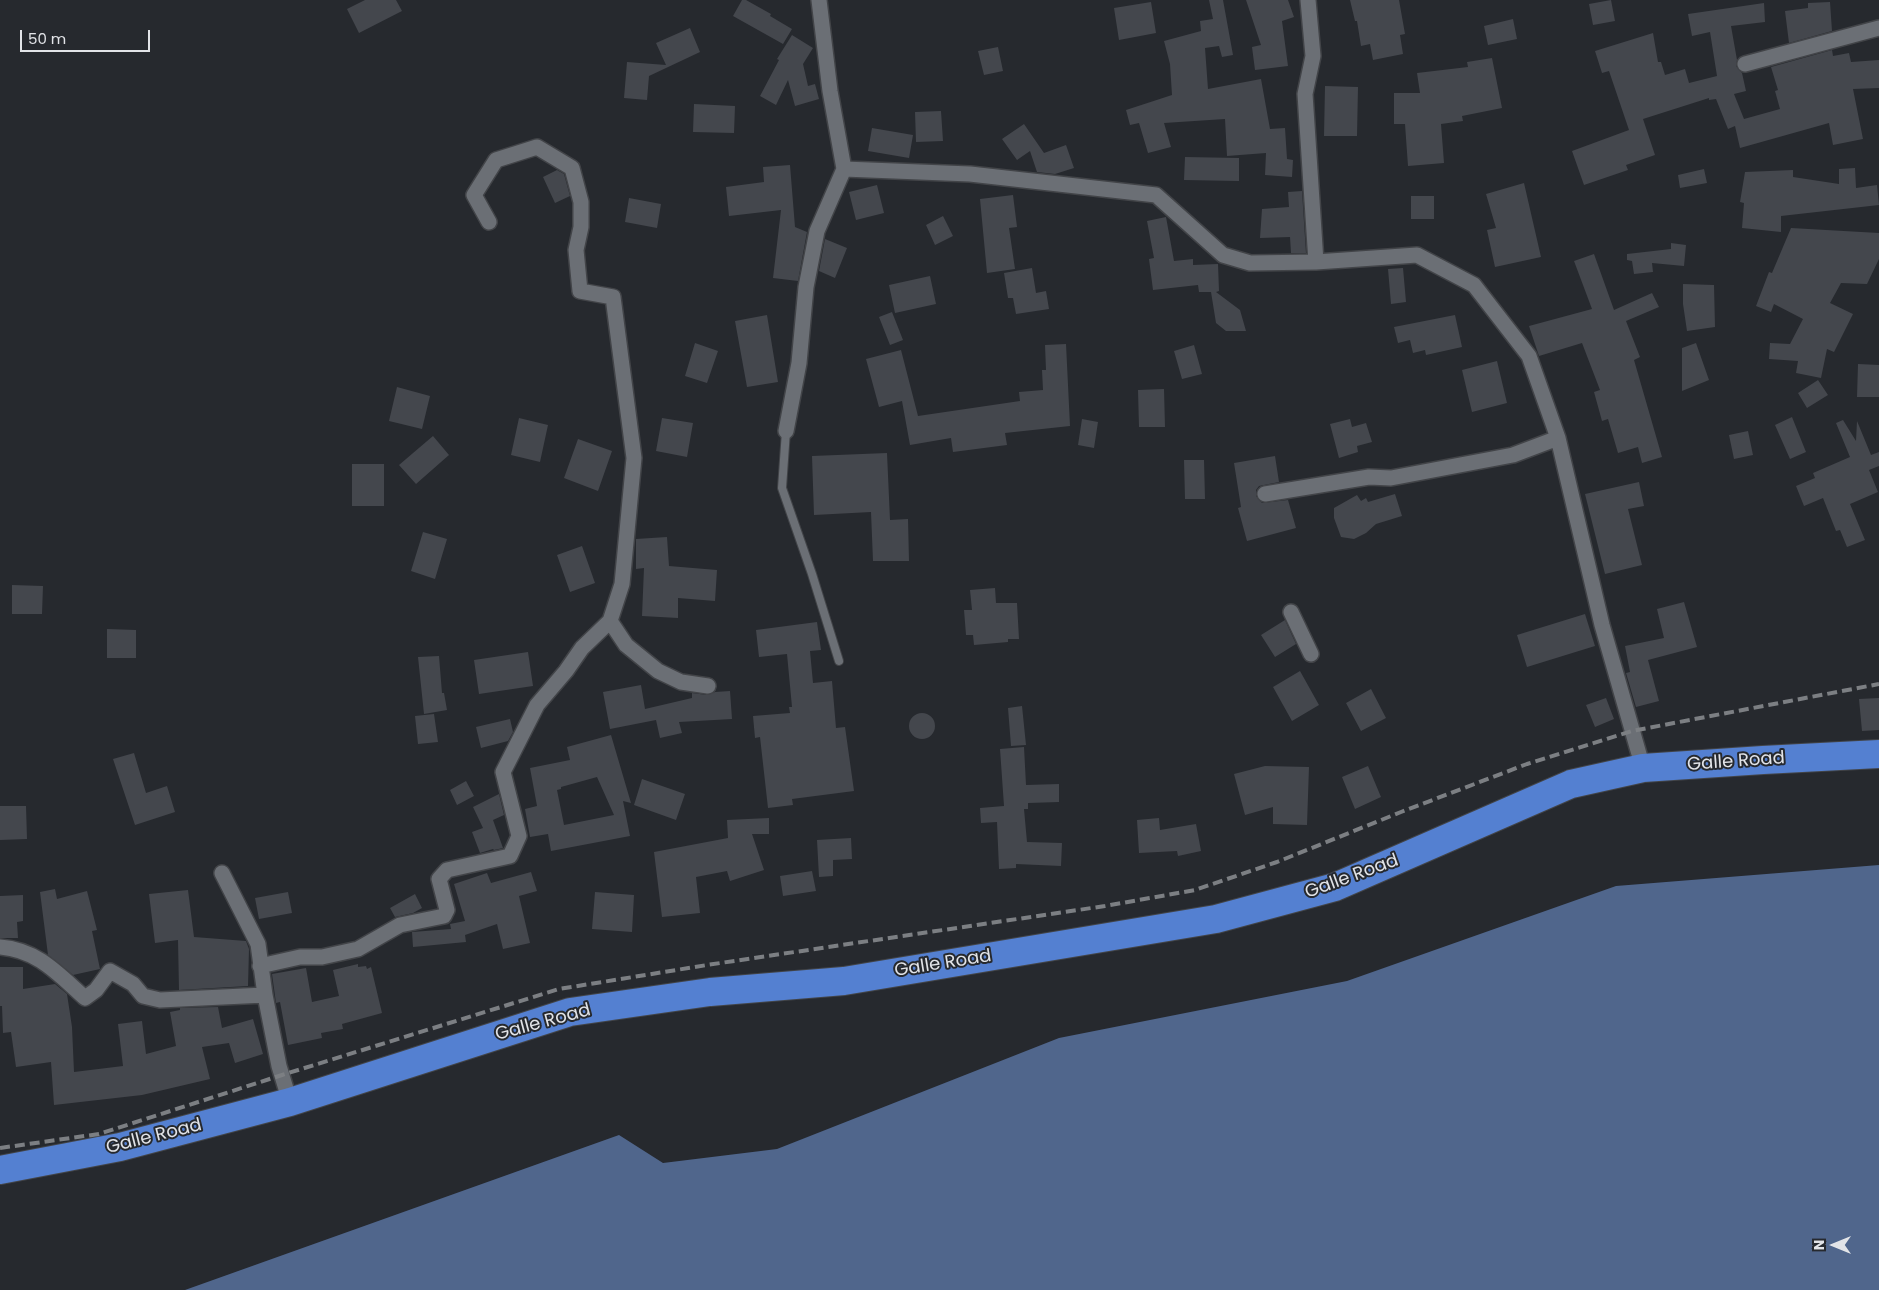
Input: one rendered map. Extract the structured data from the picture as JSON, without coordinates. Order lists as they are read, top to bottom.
{
  "streets": {
    "highway": ["Galle Road"]
  },
  "scale_bar": "50 m",
  "north": "left"
}
